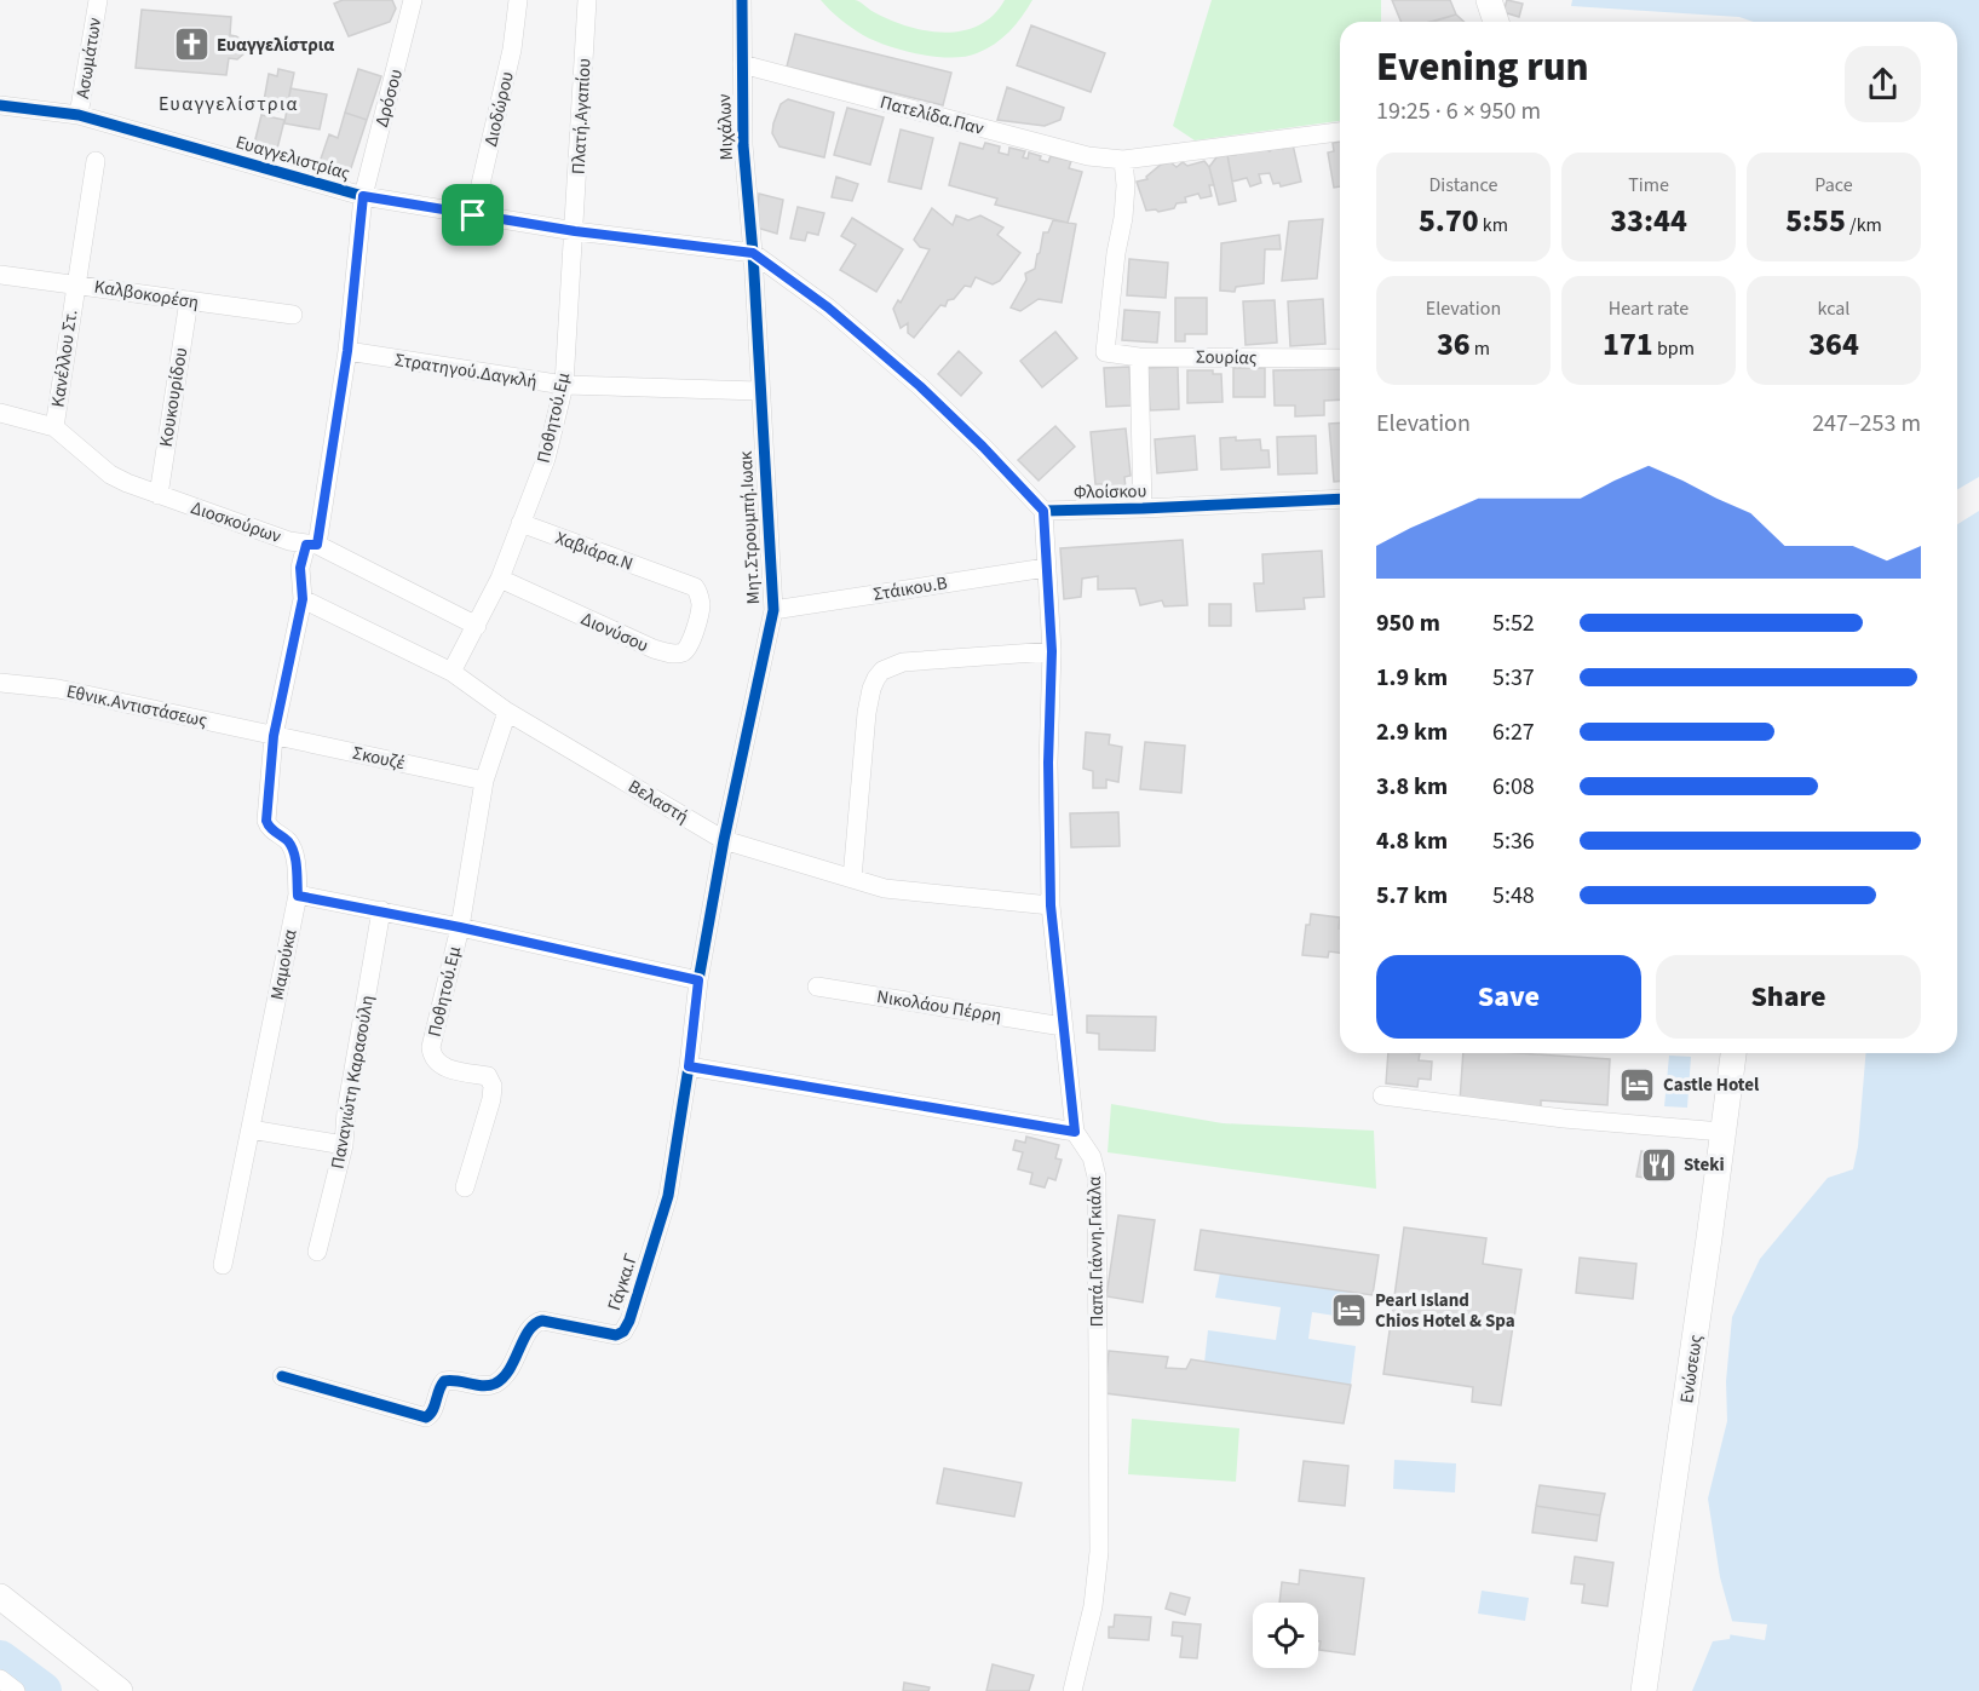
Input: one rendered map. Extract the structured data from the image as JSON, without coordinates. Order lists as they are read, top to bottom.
{
  "streets": {
    "main road": ["Ενώσεως"],
    "street": [
      "Ασωμάτων",
      "Δρόσου",
      "Διοδώρου",
      "Πατελίδα.Παν",
      "Πλατή.Αγαπίου",
      "Μιχάλων",
      "Ευαγγελιστρίας",
      "Καλβοκορέση",
      "Σουρίας",
      "Κανέλλου Στ.",
      "Στρατηγού.Δαγκλή",
      "Κουκουρίδου",
      "Ποθητού.Εμ",
      "Φλοίσκου",
      "Διοσκούρων",
      "Μητ.Στρουμπή.Ιωακ",
      "Χαβιάρα.Ν",
      "Στάικου.Β",
      "Διονύσου",
      "Εθνικ.Αντιστάσεως",
      "Σκουζέ",
      "Βελαστή",
      "Μαμούκα",
      "Νικολάου Πέρρη",
      "Παναγιώτη Καρασούλη",
      "Παπά.Γιάννη.Γκιάλα",
      "Γάγκα.Γ"
    ]
  },
  "crossings": [
    ["Ασωμάτων", "Ευαγγελιστρίας"],
    ["Δρόσου", "Ευαγγελιστρίας"],
    ["Δρόσου", "Μαμούκα"],
    ["Διοδώρου", "Ευαγγελιστρίας"],
    ["Πατελίδα.Παν", "Μιχάλων"],
    ["Πατελίδα.Παν", "Σουρίας"],
    ["Πλατή.Αγαπίου", "Ευαγγελιστρίας"],
    ["Πλατή.Αγαπίου", "Ποθητού.Εμ"],
    ["Μιχάλων", "Ευαγγελιστρίας"],
    ["Μιχάλων", "Μητ.Στρουμπή.Ιωακ"],
    ["Ευαγγελιστρίας", "Ποθητού.Εμ"],
    ["Ευαγγελιστρίας", "Μητ.Στρουμπή.Ιωακ"],
    ["Ευαγγελιστρίας", "Μαμούκα"],
    ["Καλβοκορέση", "Κανέλλου Στ."],
    ["Καλβοκορέση", "Κουκουρίδου"],
    ["Κανέλλου Στ.", "Διοσκούρων"],
    ["Στρατηγού.Δαγκλή", "Ποθητού.Εμ"],
    ["Στρατηγού.Δαγκλή", "Μητ.Στρουμπή.Ιωακ"],
    ["Στρατηγού.Δαγκλή", "Μαμούκα"],
    ["Κουκουρίδου", "Διοσκούρων"],
    ["Ποθητού.Εμ", "Διοσκούρων"],
    ["Ποθητού.Εμ", "Χαβιάρα.Ν"],
    ["Ποθητού.Εμ", "Διονύσου"],
    ["Ποθητού.Εμ", "Σκουζέ"],
    ["Ποθητού.Εμ", "Βελαστή"],
    ["Φλοίσκου", "Παπά.Γιάννη.Γκιάλα"],
    ["Διοσκούρων", "Μαμούκα"],
    ["Μητ.Στρουμπή.Ιωακ", "Στάικου.Β"],
    ["Μητ.Στρουμπή.Ιωακ", "Βελαστή"],
    ["Μητ.Στρουμπή.Ιωακ", "Γάγκα.Γ"],
    ["Χαβιάρα.Ν", "Διονύσου"],
    ["Στάικου.Β", "Παπά.Γιάννη.Γκιάλα"],
    ["Εθνικ.Αντιστάσεως", "Σκουζέ"],
    ["Εθνικ.Αντιστάσεως", "Μαμούκα"],
    ["Σκουζέ", "Μαμούκα"],
    ["Βελαστή", "Μαμούκα"],
    ["Βελαστή", "Παπά.Γιάννη.Γκιάλα"],
    ["Βελαστή", "Γάγκα.Γ"],
    ["Νικολάου Πέρρη", "Παπά.Γιάννη.Γκιάλα"]
  ],
  "districts": ["Ευαγγελίστρια"],
  "places": {
    "church": ["Ευαγγελίστρια"],
    "hotel": ["Castle Hotel", "Pearl Island Chios Hotel & Spa"],
    "restaurant": ["Steki"]
  },
  "page": {
    "heading": ["Evening run", "19:25 · 6 × 950 m"],
    "stats": [
      ["Distance", "5.70 km"],
      ["Time", "33:44"],
      ["Pace", "5:55 /km"],
      ["Elevation", "36 m"],
      ["Heart rate", "171 bpm"],
      ["kcal", "364"]
    ],
    "chart": ["Elevation", "247–253 m"],
    "list": [
      {
        "name": "950 m",
        "note": "5:52"
      },
      {
        "name": "1.9 km",
        "note": "5:37"
      },
      {
        "name": "2.9 km",
        "note": "6:27"
      },
      {
        "name": "3.8 km",
        "note": "6:08"
      },
      {
        "name": "4.8 km",
        "note": "5:36"
      },
      {
        "name": "5.7 km",
        "note": "5:48"
      }
    ],
    "buttons": ["Save", "Share"]
  }
}
